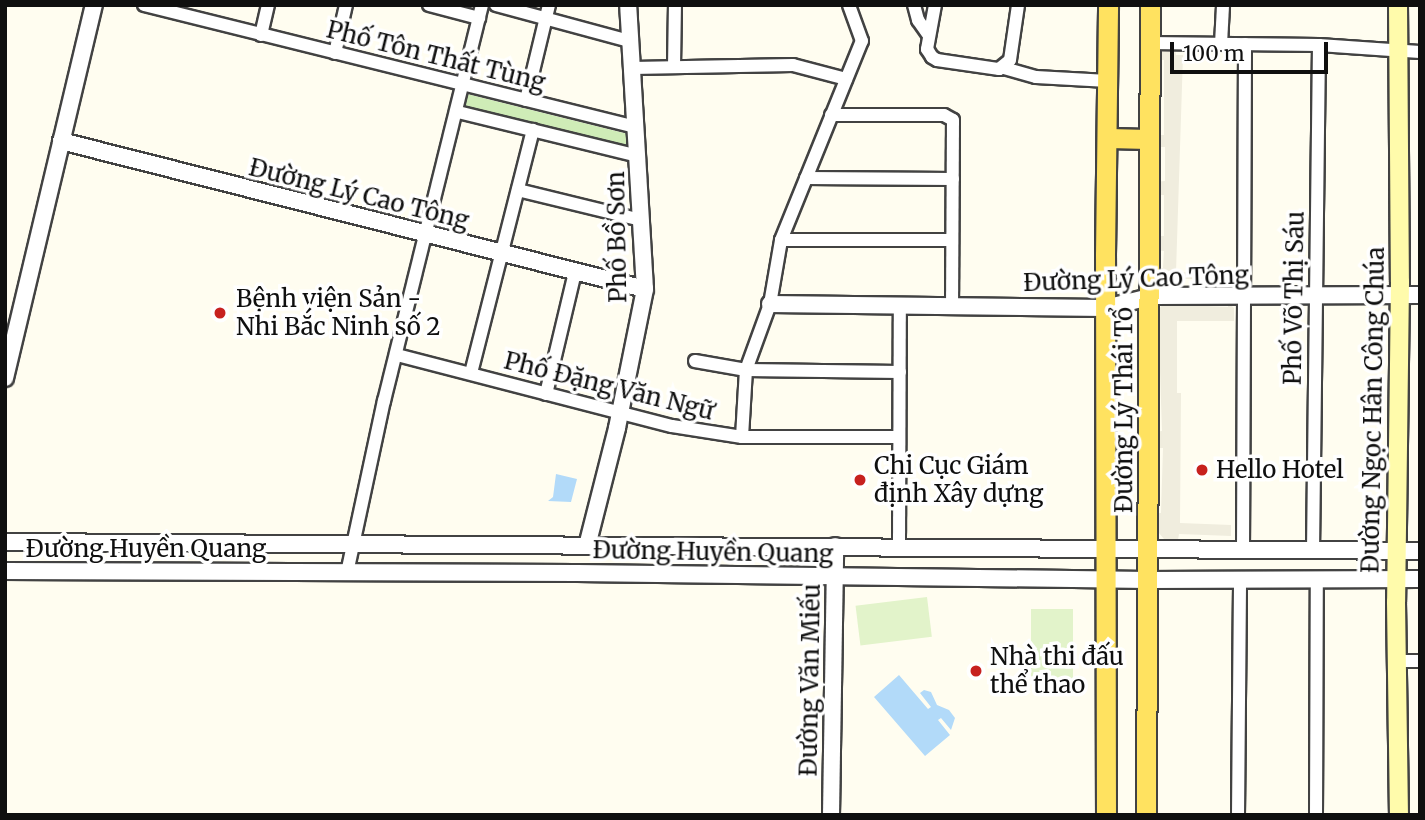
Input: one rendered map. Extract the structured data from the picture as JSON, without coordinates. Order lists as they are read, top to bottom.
{
  "streets": {
    "main road": ["Đường Lý Thái Tổ", "Đường Ngọc Hân Công Chúa"],
    "street": [
      "Phố Tôn Thất Tùng",
      "Đường Lý Cao Tông",
      "Phố Bồ Sơn",
      "Phố Võ Thị Sáu",
      "Phố Đặng Văn Ngữ",
      "Đường Huyền Quang",
      "Đường Văn Miếu"
    ]
  },
  "crossings": [
    ["Phố Tôn Thất Tùng", "Phố Bồ Sơn"],
    ["Đường Lý Cao Tông", "Phố Bồ Sơn"],
    ["Đường Lý Cao Tông", "Phố Võ Thị Sáu"],
    ["Đường Lý Cao Tông", "Đường Lý Thái Tổ"],
    ["Đường Lý Cao Tông", "Đường Ngọc Hân Công Chúa"],
    ["Phố Bồ Sơn", "Phố Đặng Văn Ngữ"],
    ["Phố Bồ Sơn", "Đường Huyền Quang"],
    ["Phố Võ Thị Sáu", "Đường Huyền Quang"],
    ["Đường Lý Thái Tổ", "Đường Huyền Quang"],
    ["Đường Ngọc Hân Công Chúa", "Đường Huyền Quang"],
    ["Đường Huyền Quang", "Đường Văn Miếu"]
  ],
  "places": [
    "Bệnh viện Sản - Nhi Bắc Ninh số 2",
    "Hello Hotel",
    "Chi Cục Giám định Xây dựng",
    "Nhà thi đấu thể thao"
  ],
  "scale_bar": "100 m"
}
